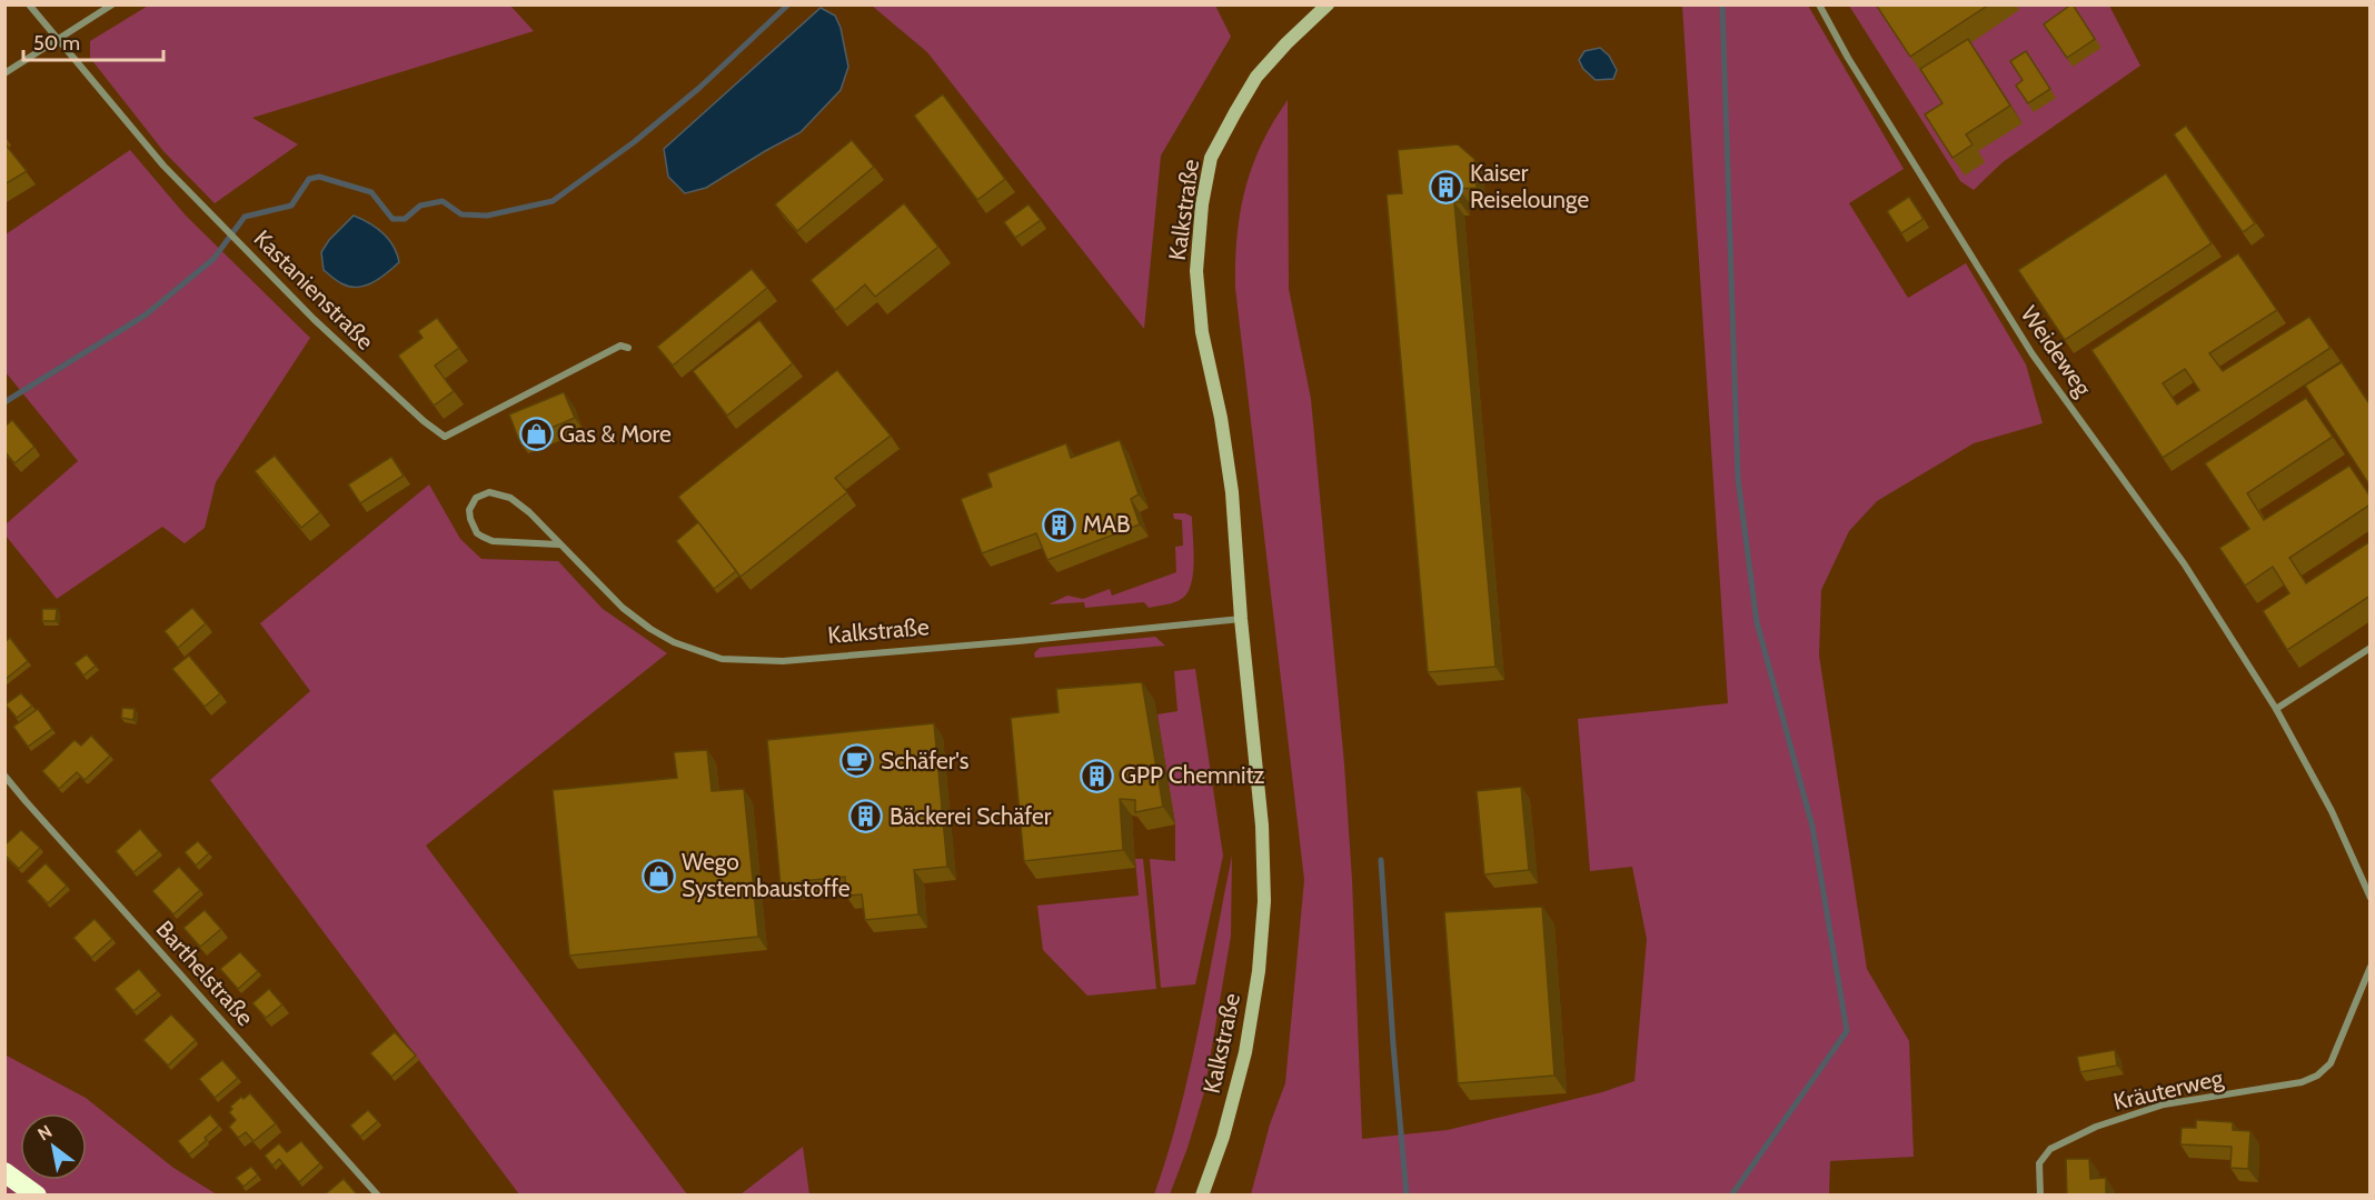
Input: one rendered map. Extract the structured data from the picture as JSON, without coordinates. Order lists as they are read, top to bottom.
{
  "streets": {
    "main road": ["Kalkstraße"],
    "street": [
      "Kastanienstraße",
      "Weideweg",
      "Barthelstraße",
      "Kräuterweg"
    ]
  },
  "places": {
    "building": [
      "Kaiser Reiselounge",
      "MAB",
      "GPP Chemnitz",
      "Bäckerei Schäfer"
    ],
    "shop": ["Gas & More", "Wego Systembaustoffe"],
    "cafe": ["Schäfer's"]
  },
  "scale_bar": "50 m",
  "north": "top left"
}
